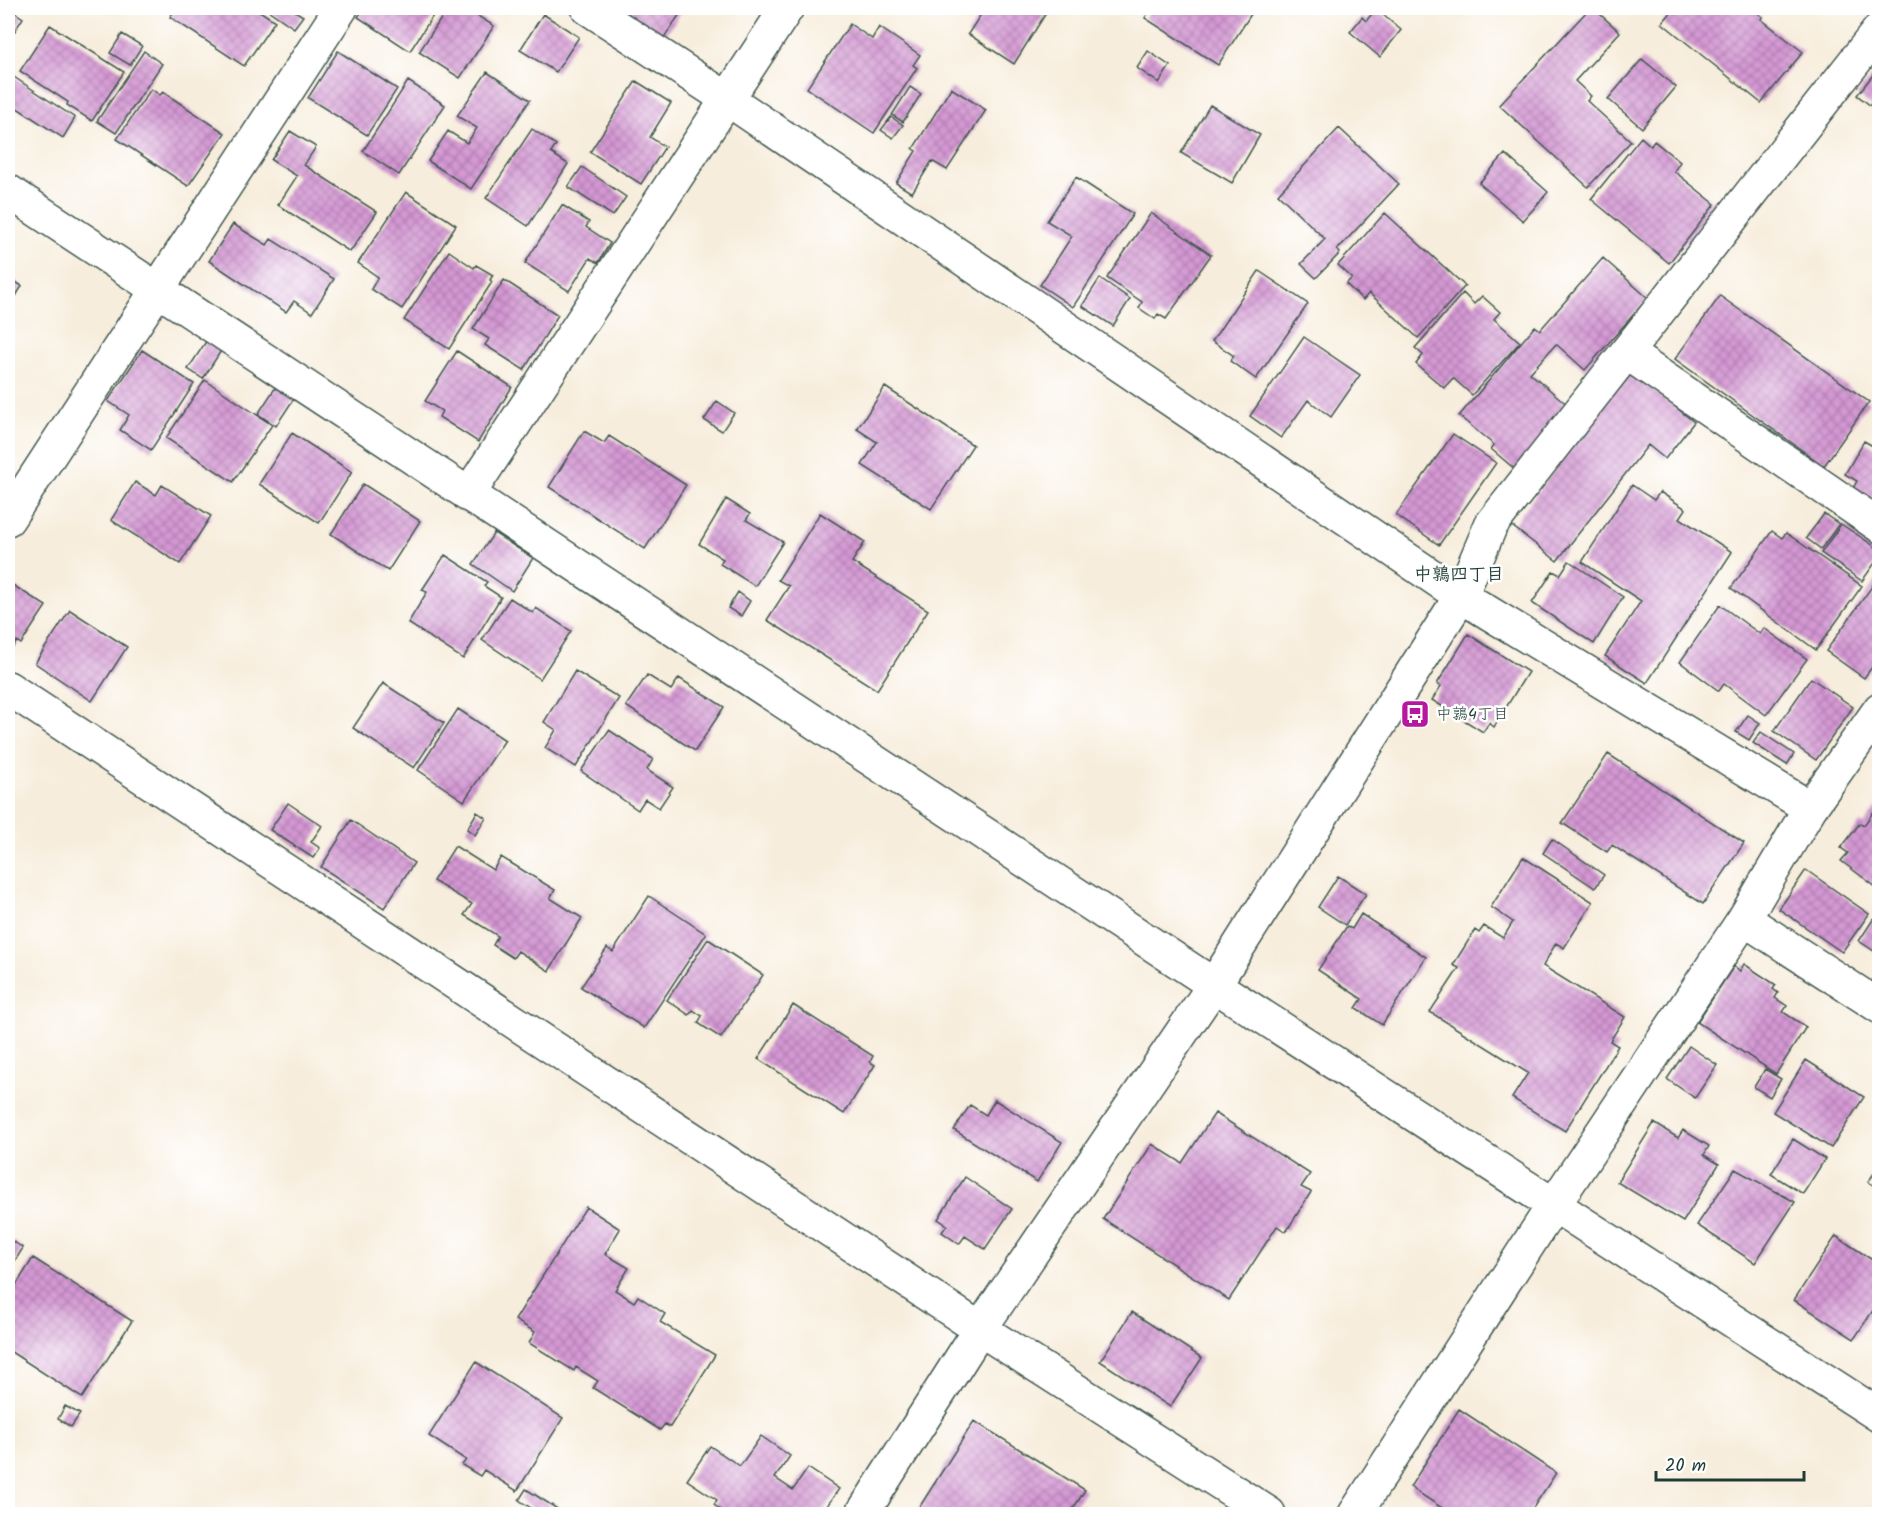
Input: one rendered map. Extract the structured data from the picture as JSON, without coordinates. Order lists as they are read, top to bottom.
{
  "districts": ["中鶉四丁目"],
  "places": {
    "bus stop": ["中鶉4丁目"]
  },
  "scale_bar": "20 m"
}
